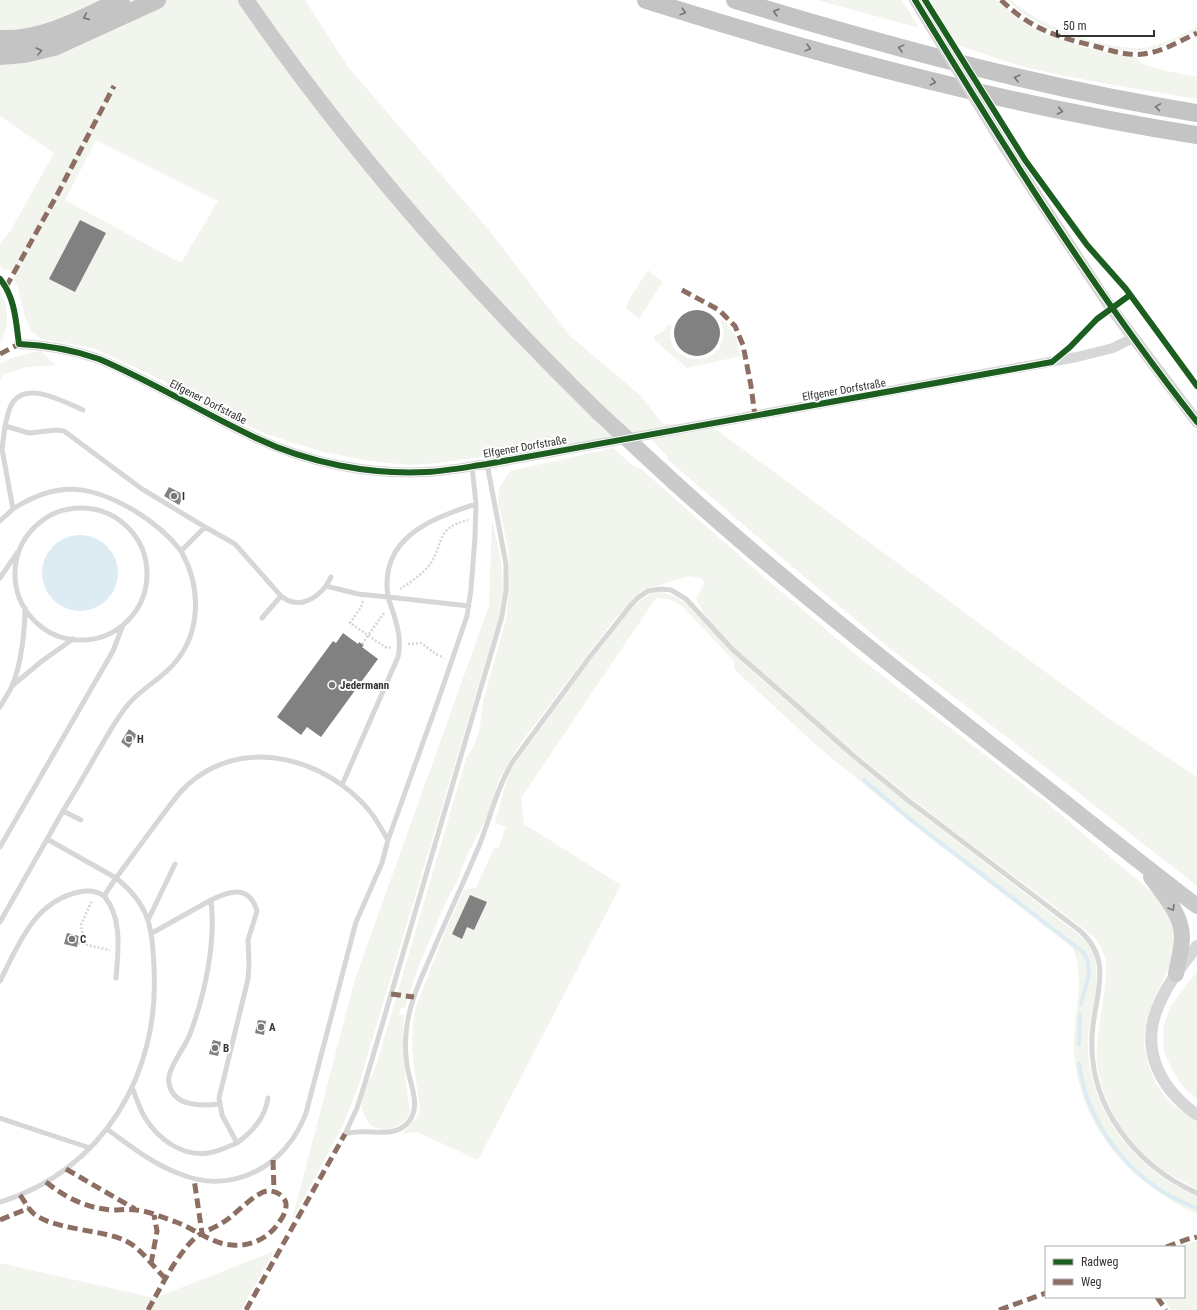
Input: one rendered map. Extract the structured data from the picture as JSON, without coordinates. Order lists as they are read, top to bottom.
{
  "streets": {
    "street": ["Elfgener Dorfstraße"]
  },
  "places": [
    "I",
    "Jedermann",
    "H",
    "C",
    "A",
    "B"
  ],
  "legend": ["Radweg", "Weg"],
  "scale_bar": "50 m"
}
